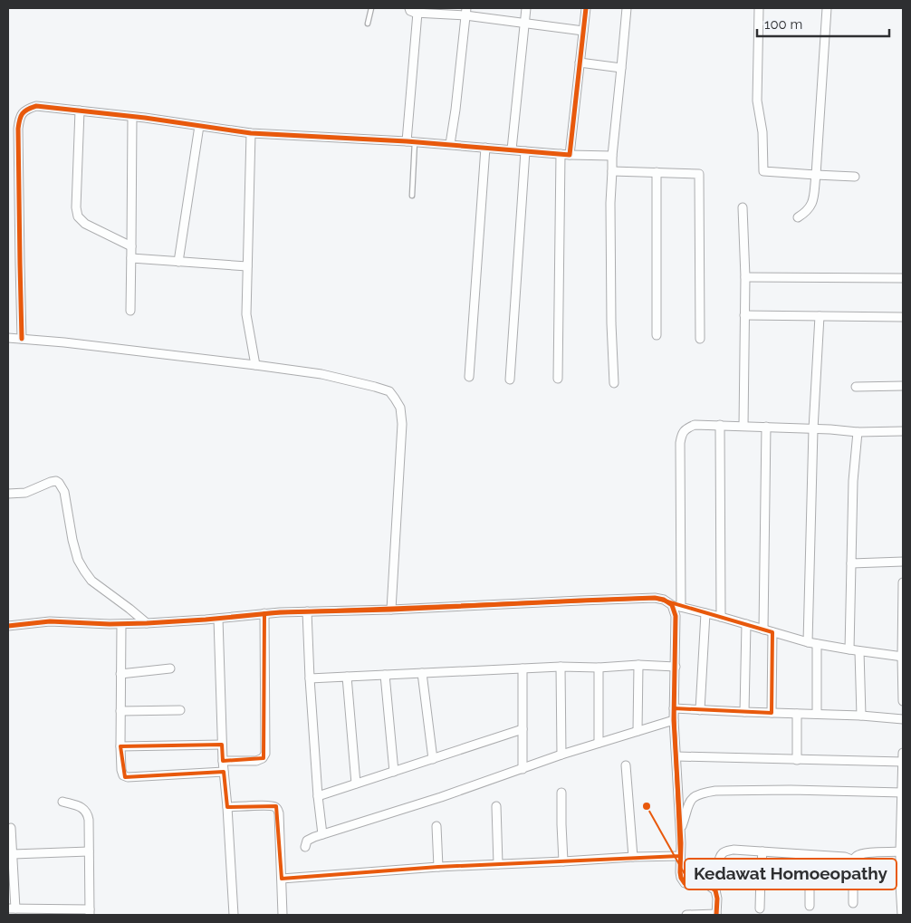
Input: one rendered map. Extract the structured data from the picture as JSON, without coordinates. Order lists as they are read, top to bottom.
{
  "places": ["Kedawat Homoeopathy"],
  "scale_bar": "100 m"
}
